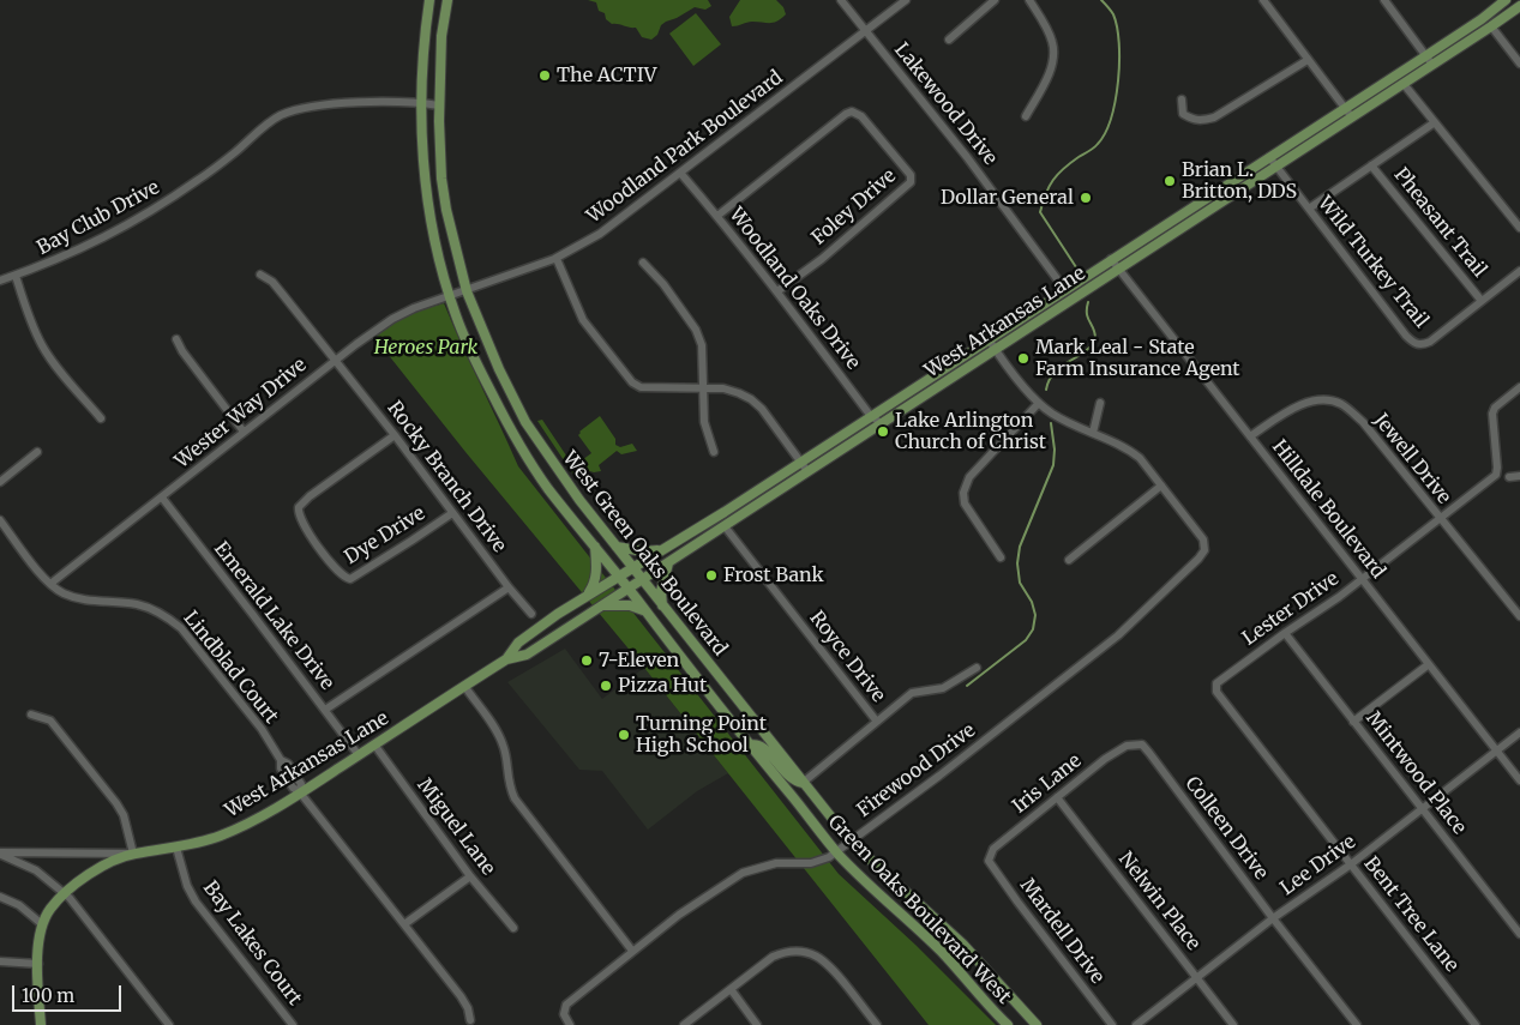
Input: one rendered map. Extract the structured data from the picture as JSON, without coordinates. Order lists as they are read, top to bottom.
{
  "streets": {
    "main road": ["West Arkansas Lane", "West Green Oaks Boulevard", "Green Oaks Boulevard West"],
    "street": [
      "Lakewood Drive",
      "Woodland Park Boulevard",
      "Foley Drive",
      "Bay Club Drive",
      "Pheasant Trail",
      "Wild Turkey Trail",
      "Woodland Oaks Drive",
      "Wester Way Drive",
      "Jewell Drive",
      "Rocky Branch Drive",
      "Hilldale Boulevard",
      "Dye Drive",
      "Lester Drive",
      "Emerald Lake Drive",
      "Royce Drive",
      "Lindblad Court",
      "Firewood Drive",
      "Mintwood Place",
      "Iris Lane",
      "Miguel Lane",
      "Colleen Drive",
      "Lee Drive",
      "Nelwin Place",
      "Bent Tree Lane",
      "Mardell Drive",
      "Bay Lakes Court"
    ]
  },
  "crossings": [
    ["Lakewood Drive", "Woodland Park Boulevard"],
    ["Lakewood Drive", "West Arkansas Lane"],
    ["Woodland Park Boulevard", "Woodland Oaks Drive"],
    ["Woodland Park Boulevard", "Wester Way Drive"],
    ["Woodland Park Boulevard", "West Green Oaks Boulevard"],
    ["Foley Drive", "Woodland Oaks Drive"],
    ["Bay Club Drive", "West Green Oaks Boulevard"],
    ["Bay Club Drive", "Green Oaks Boulevard West"],
    ["Pheasant Trail", "Wild Turkey Trail"],
    ["Wild Turkey Trail", "West Arkansas Lane"],
    ["Woodland Oaks Drive", "West Arkansas Lane"],
    ["West Arkansas Lane", "Hilldale Boulevard"],
    ["West Arkansas Lane", "West Green Oaks Boulevard"],
    ["West Arkansas Lane", "Emerald Lake Drive"],
    ["West Arkansas Lane", "Royce Drive"],
    ["West Arkansas Lane", "Lindblad Court"],
    ["West Arkansas Lane", "Miguel Lane"],
    ["West Arkansas Lane", "Green Oaks Boulevard West"],
    ["West Arkansas Lane", "Bay Lakes Court"],
    ["Wester Way Drive", "Rocky Branch Drive"],
    ["Wester Way Drive", "West Green Oaks Boulevard"],
    ["Wester Way Drive", "Emerald Lake Drive"],
    ["Wester Way Drive", "Lindblad Court"],
    ["Wester Way Drive", "Green Oaks Boulevard West"],
    ["Jewell Drive", "Hilldale Boulevard"],
    ["Jewell Drive", "Lester Drive"],
    ["Rocky Branch Drive", "Dye Drive"],
    ["Hilldale Boulevard", "Lester Drive"],
    ["Hilldale Boulevard", "Lee Drive"],
    ["West Green Oaks Boulevard", "Firewood Drive"],
    ["Lester Drive", "Mintwood Place"],
    ["Lester Drive", "Bent Tree Lane"],
    ["Firewood Drive", "Green Oaks Boulevard West"],
    ["Mintwood Place", "Lee Drive"],
    ["Iris Lane", "Colleen Drive"],
    ["Iris Lane", "Nelwin Place"],
    ["Iris Lane", "Mardell Drive"],
    ["Colleen Drive", "Lee Drive"],
    ["Lee Drive", "Nelwin Place"],
    ["Lee Drive", "Bent Tree Lane"]
  ],
  "parks": ["Heroes Park"],
  "places": [
    "The ACTIV",
    "Brian L. Britton, DDS",
    "Dollar General",
    "Mark Leal - State Farm Insurance Agent",
    "Lake Arlington Church of Christ",
    "Frost Bank",
    "7-Eleven",
    "Pizza Hut",
    "Turning Point High School"
  ],
  "scale_bar": "100 m"
}
